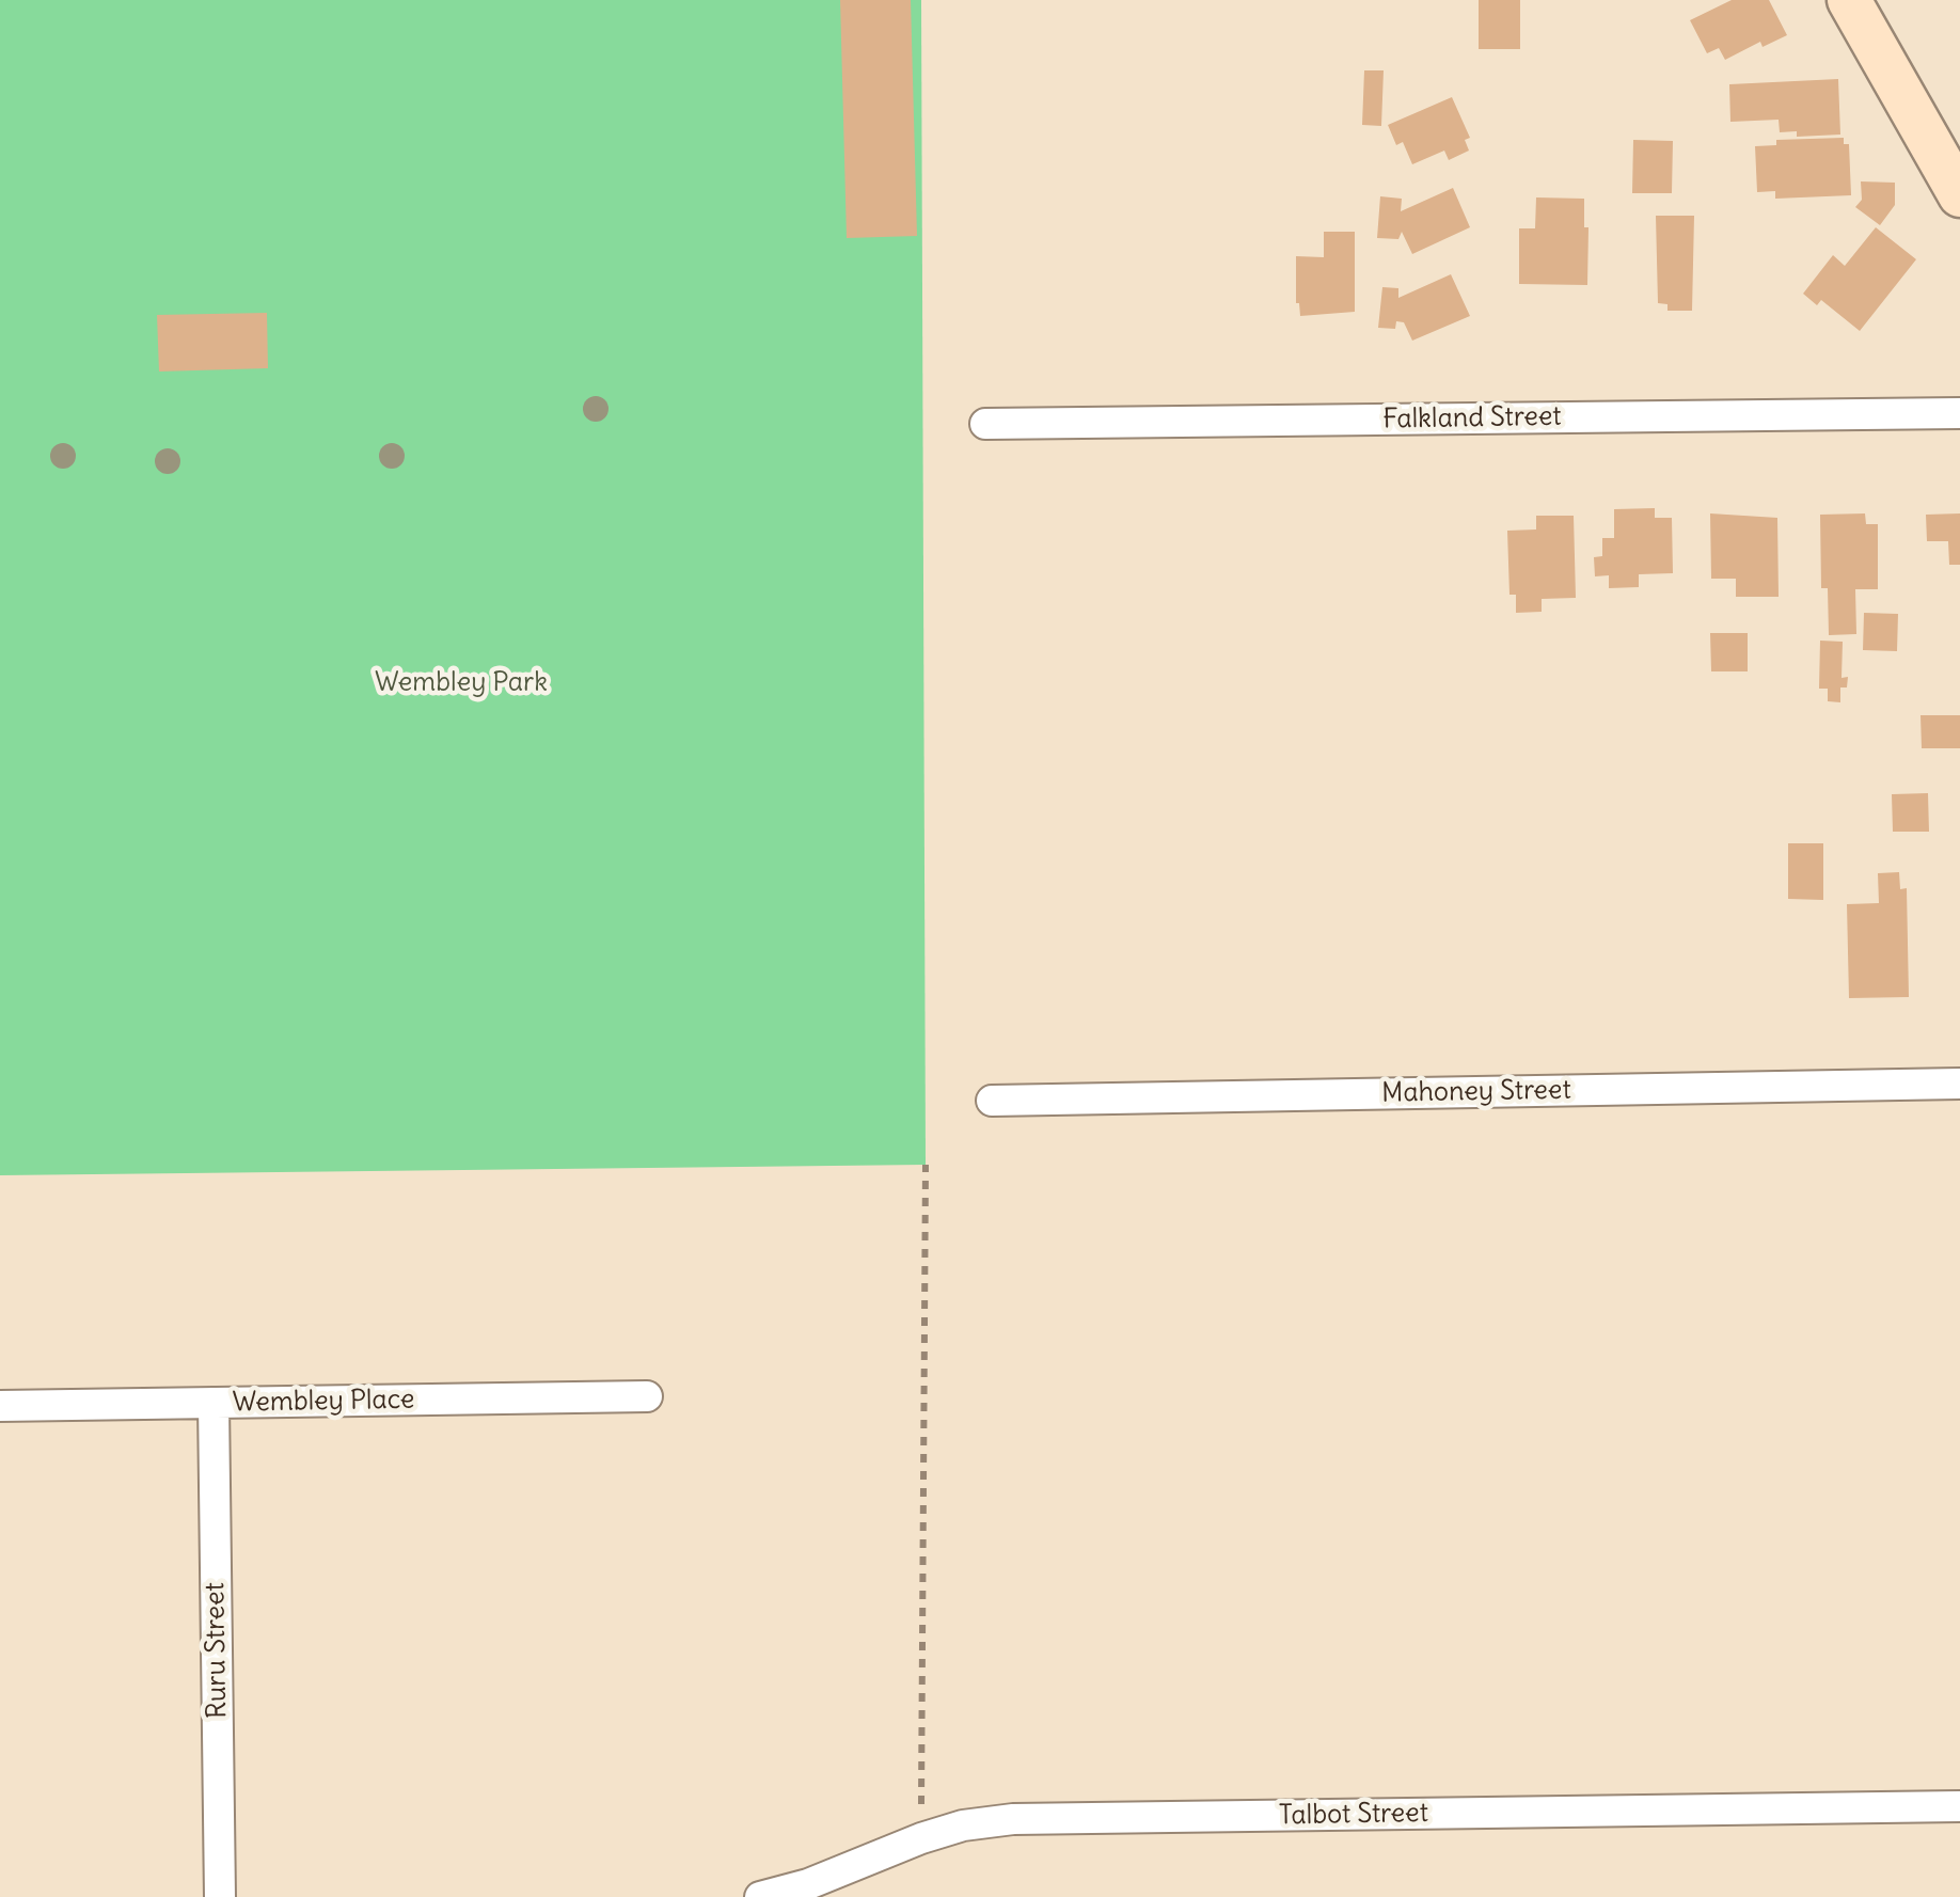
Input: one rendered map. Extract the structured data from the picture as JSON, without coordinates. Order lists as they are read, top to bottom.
{
  "streets": {
    "street": [
      "Falkland Street",
      "Mahoney Street",
      "Wembley Place",
      "Ruru Street",
      "Talbot Street"
    ]
  },
  "crossings": [
    ["Wembley Place", "Ruru Street"]
  ],
  "parks": ["Wembley Park"]
}
